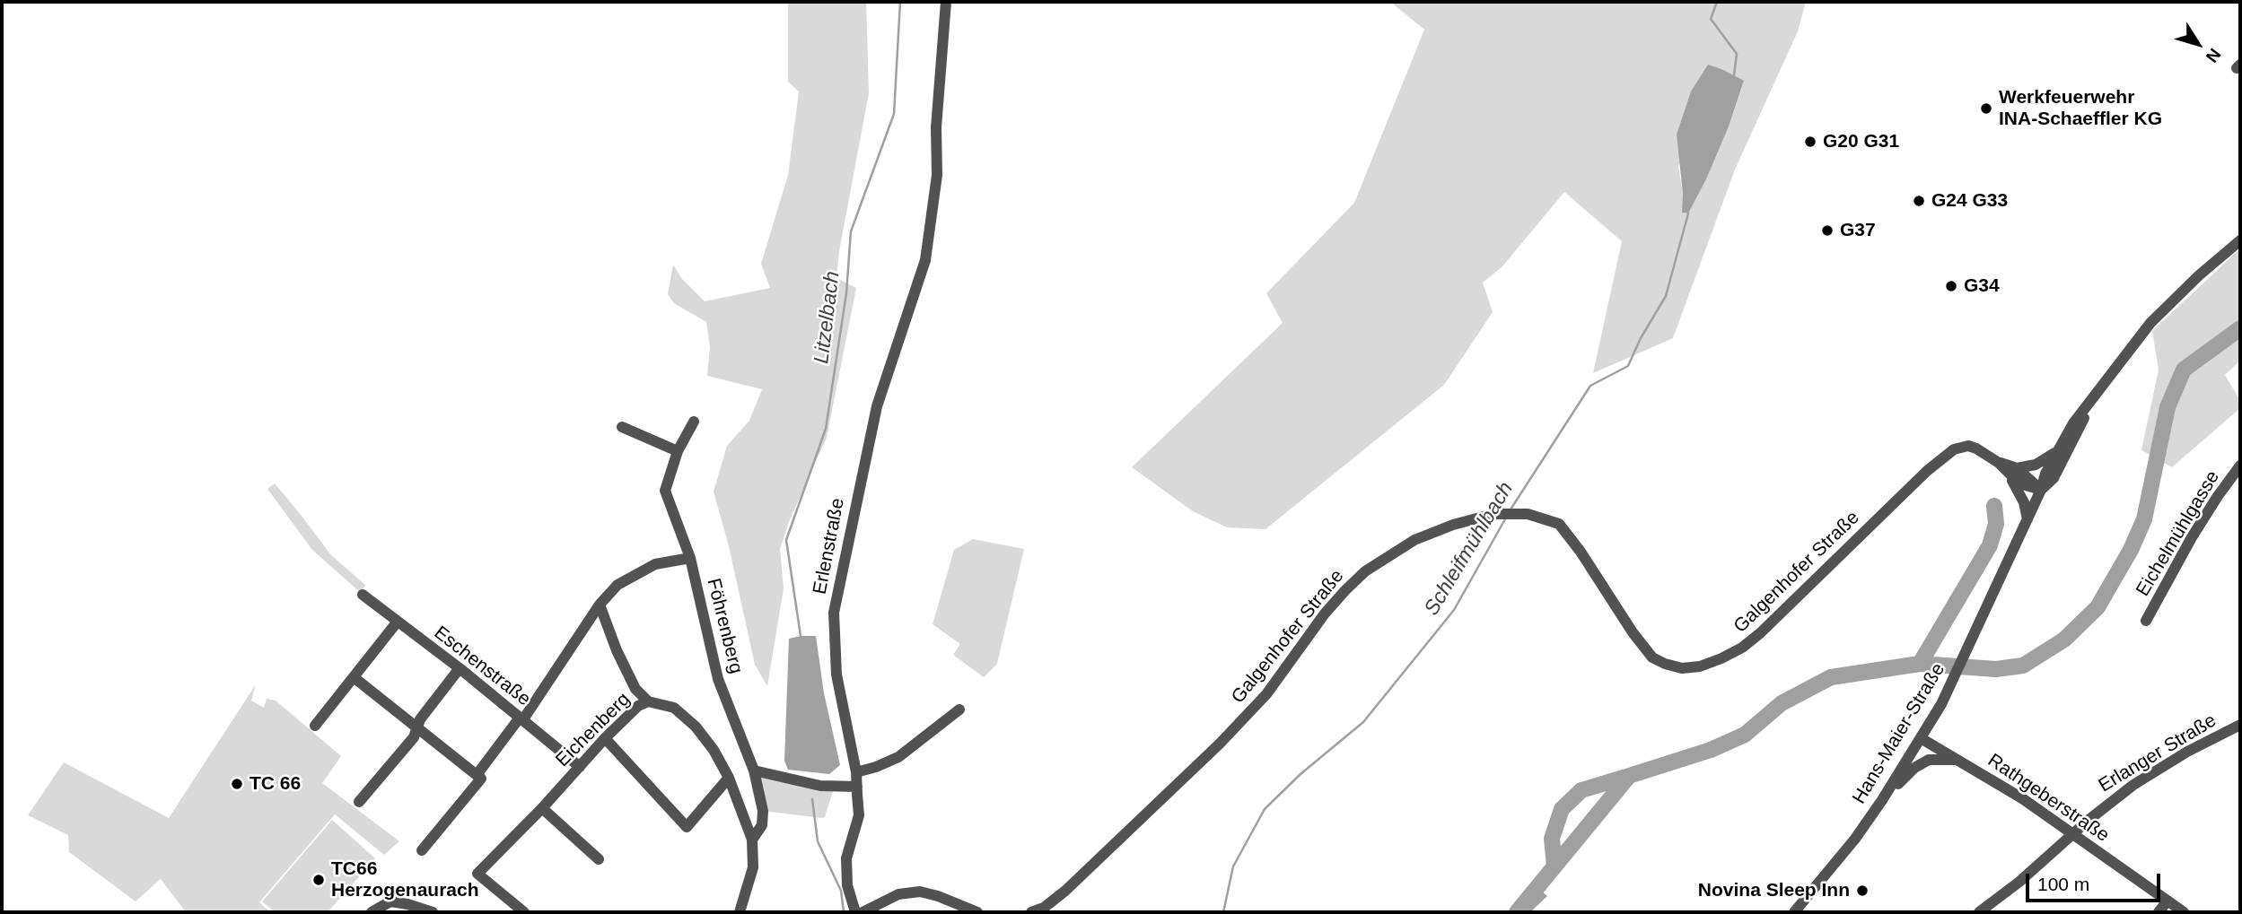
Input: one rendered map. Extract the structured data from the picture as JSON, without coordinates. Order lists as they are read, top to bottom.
{
  "streets": {
    "street": [
      "Eichelmühlgasse",
      "Erlenstraße",
      "Galgenhofer Straße",
      "Föhrenberg",
      "Eschenstraße",
      "Eichenberg",
      "Hans-Maier-Straße",
      "Erlanger Straße",
      "Rathgeberstraße"
    ]
  },
  "crossings": [
    ["Galgenhofer Straße", "Hans-Maier-Straße"],
    ["Föhrenberg", "Eichenberg"],
    ["Eschenstraße", "Eichenberg"],
    ["Hans-Maier-Straße", "Rathgeberstraße"],
    ["Erlanger Straße", "Rathgeberstraße"]
  ],
  "water": ["Litzelbach", "Schleifmühlbach"],
  "places": [
    "Werkfeuerwehr INA-Schaeffler KG",
    "G20 G31",
    "G24 G33",
    "G37",
    "G34",
    "TC 66",
    "TC66 Herzogenaurach",
    "Novina Sleep Inn"
  ],
  "scale_bar": "100 m",
  "north": "bottom right"
}
